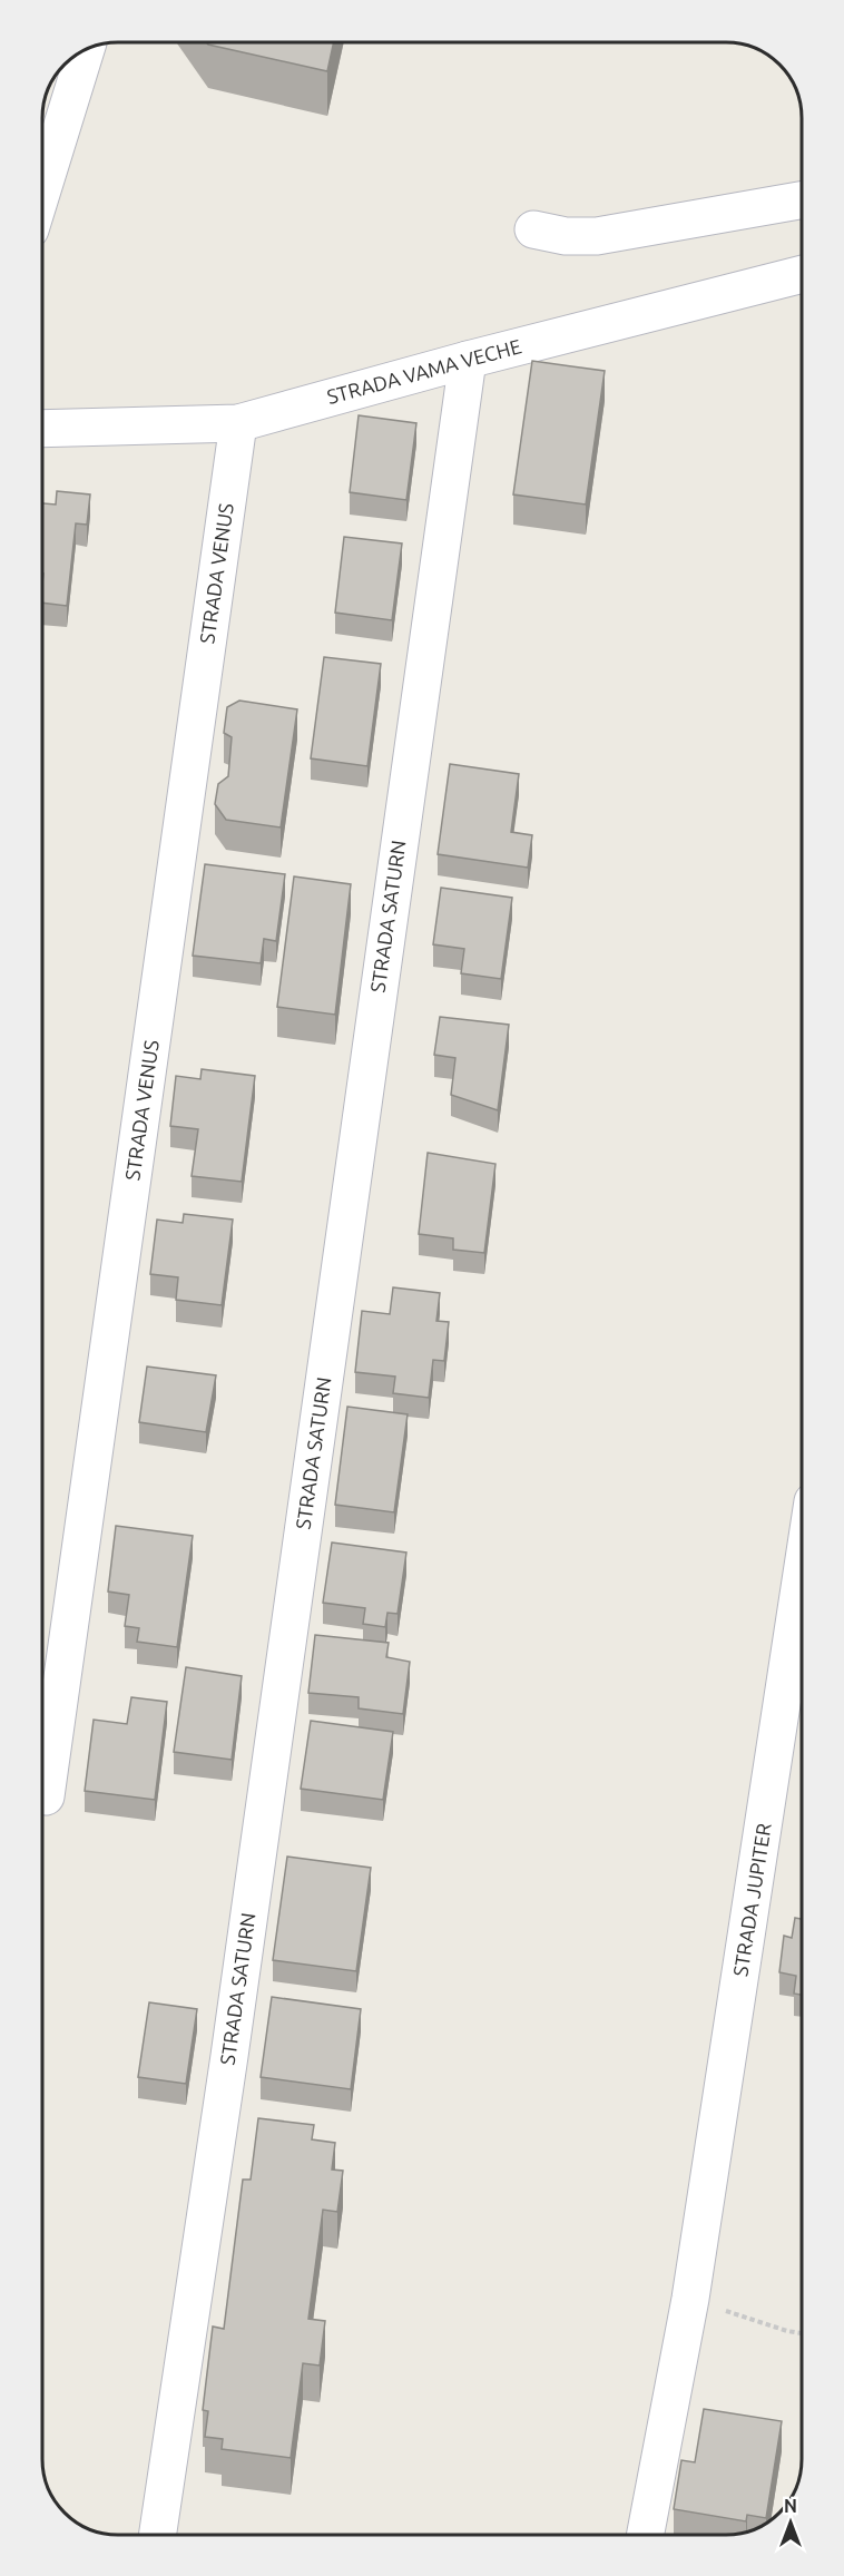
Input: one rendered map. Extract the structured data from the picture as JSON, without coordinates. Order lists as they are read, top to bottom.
{
  "streets": {
    "street": [
      "STRADA VAMA VECHE",
      "STRADA VENUS",
      "STRADA SATURN",
      "STRADA JUPITER"
    ]
  },
  "crossings": [
    ["STRADA VAMA VECHE", "STRADA VENUS"],
    ["STRADA VAMA VECHE", "STRADA SATURN"]
  ],
  "north": "top"
}
